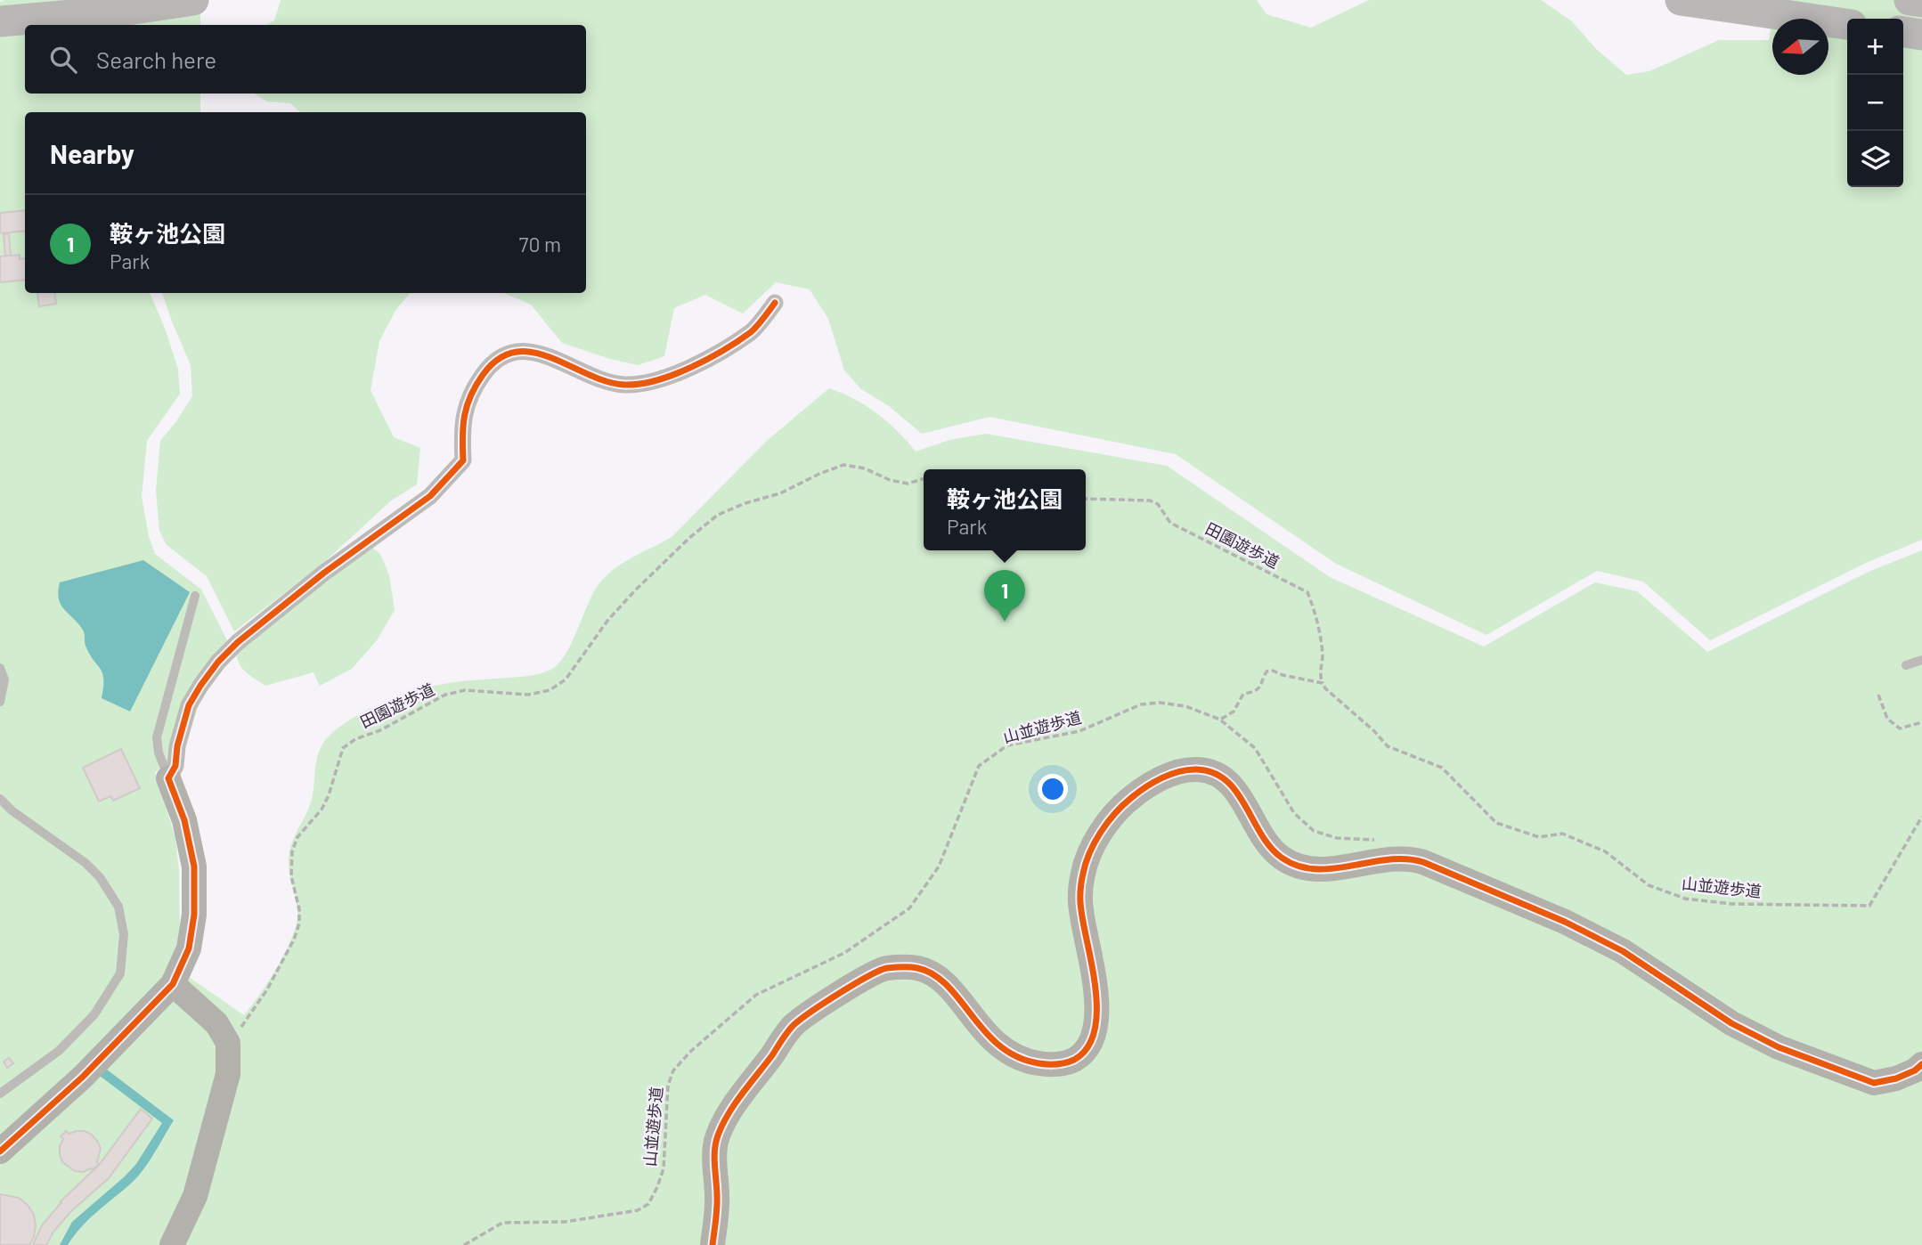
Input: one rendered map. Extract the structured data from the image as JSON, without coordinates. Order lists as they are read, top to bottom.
{
  "streets": {
    "path": ["田園遊歩道", "山並遊歩道"]
  },
  "crossings": [
    ["田園遊歩道", "山並遊歩道"]
  ],
  "north": "left",
  "page": {
    "map_buttons": ["+", "−"],
    "search": "Search here",
    "heading": "Nearby",
    "list": [
      {
        "mark": "1",
        "name": "鞍ヶ池公園",
        "note": "Park",
        "value": "70 m"
      }
    ],
    "popup": ["鞍ヶ池公園", "Park"],
    "pins": "1"
  }
}
